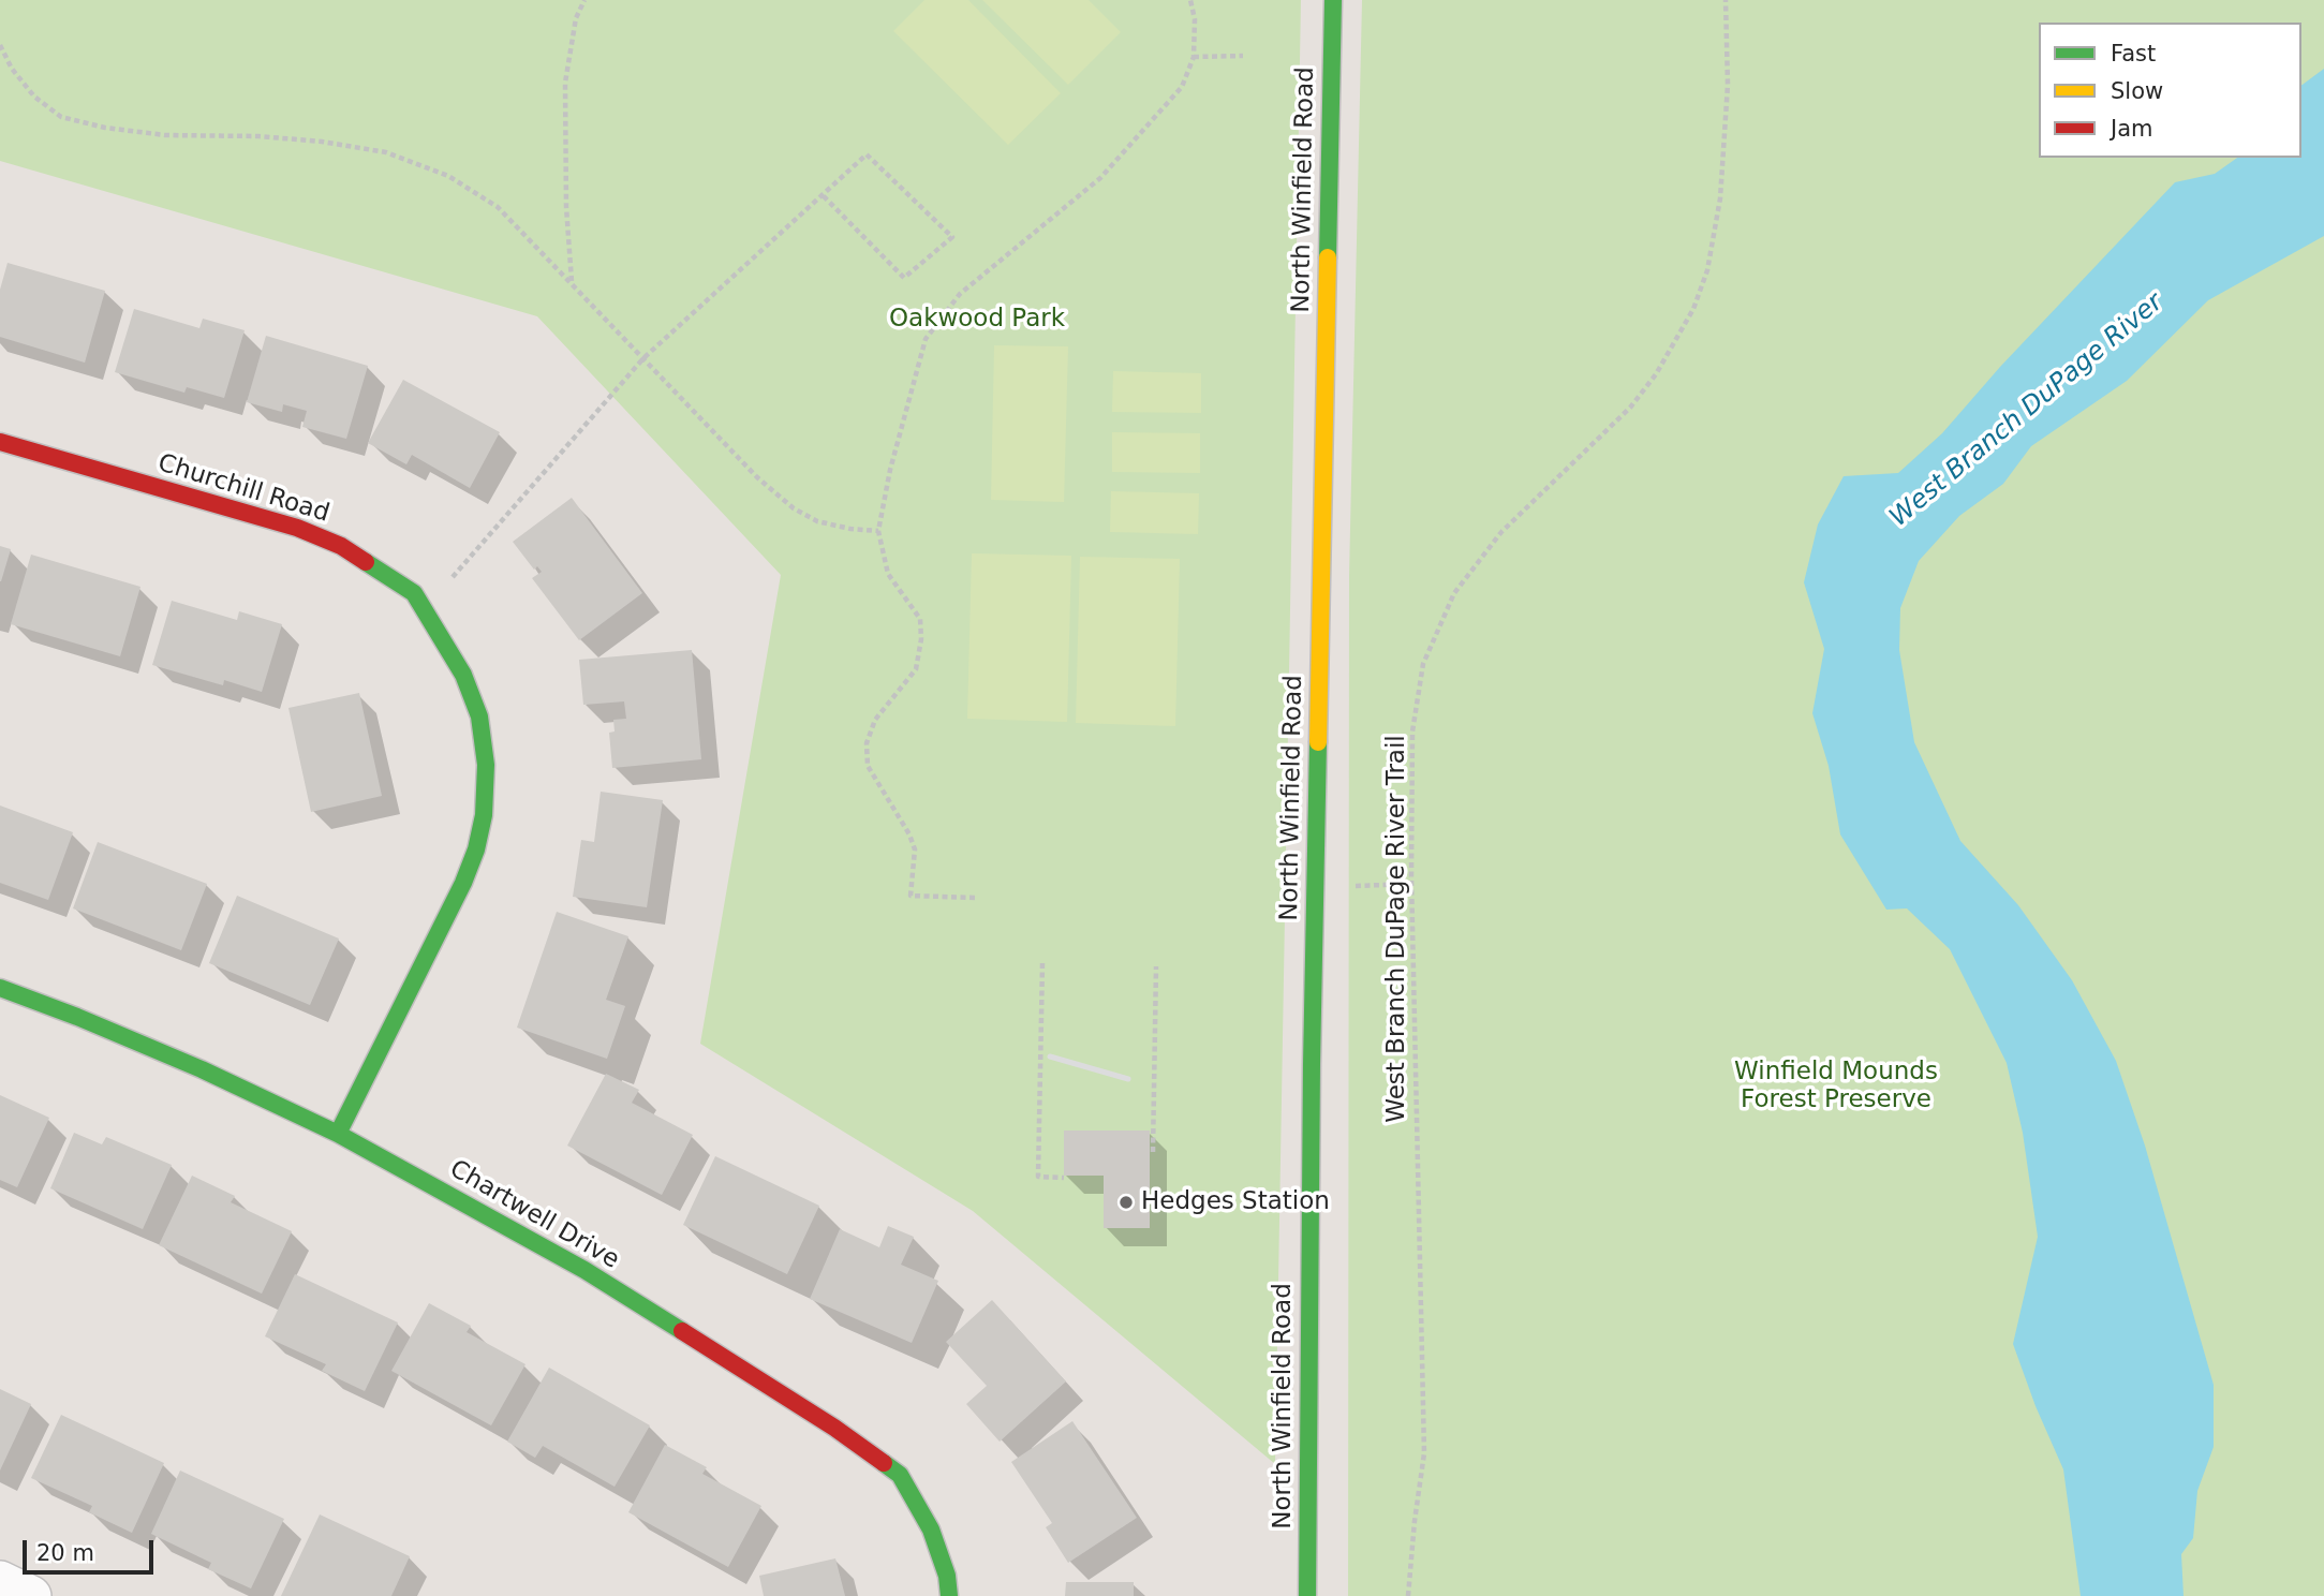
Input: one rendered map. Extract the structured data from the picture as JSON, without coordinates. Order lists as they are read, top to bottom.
{
  "streets": {
    "street": ["North Winfield Road", "Churchill Road", "Chartwell Drive"],
    "path": ["West Branch DuPage River Trail"]
  },
  "crossings": [
    ["Churchill Road", "Chartwell Drive"]
  ],
  "water": ["West Branch DuPage River"],
  "parks": ["Oakwood Park", "Winfield Mounds Forest Preserve"],
  "places": ["Hedges Station"],
  "legend": ["Fast", "Slow", "Jam"],
  "scale_bar": "20 m"
}
